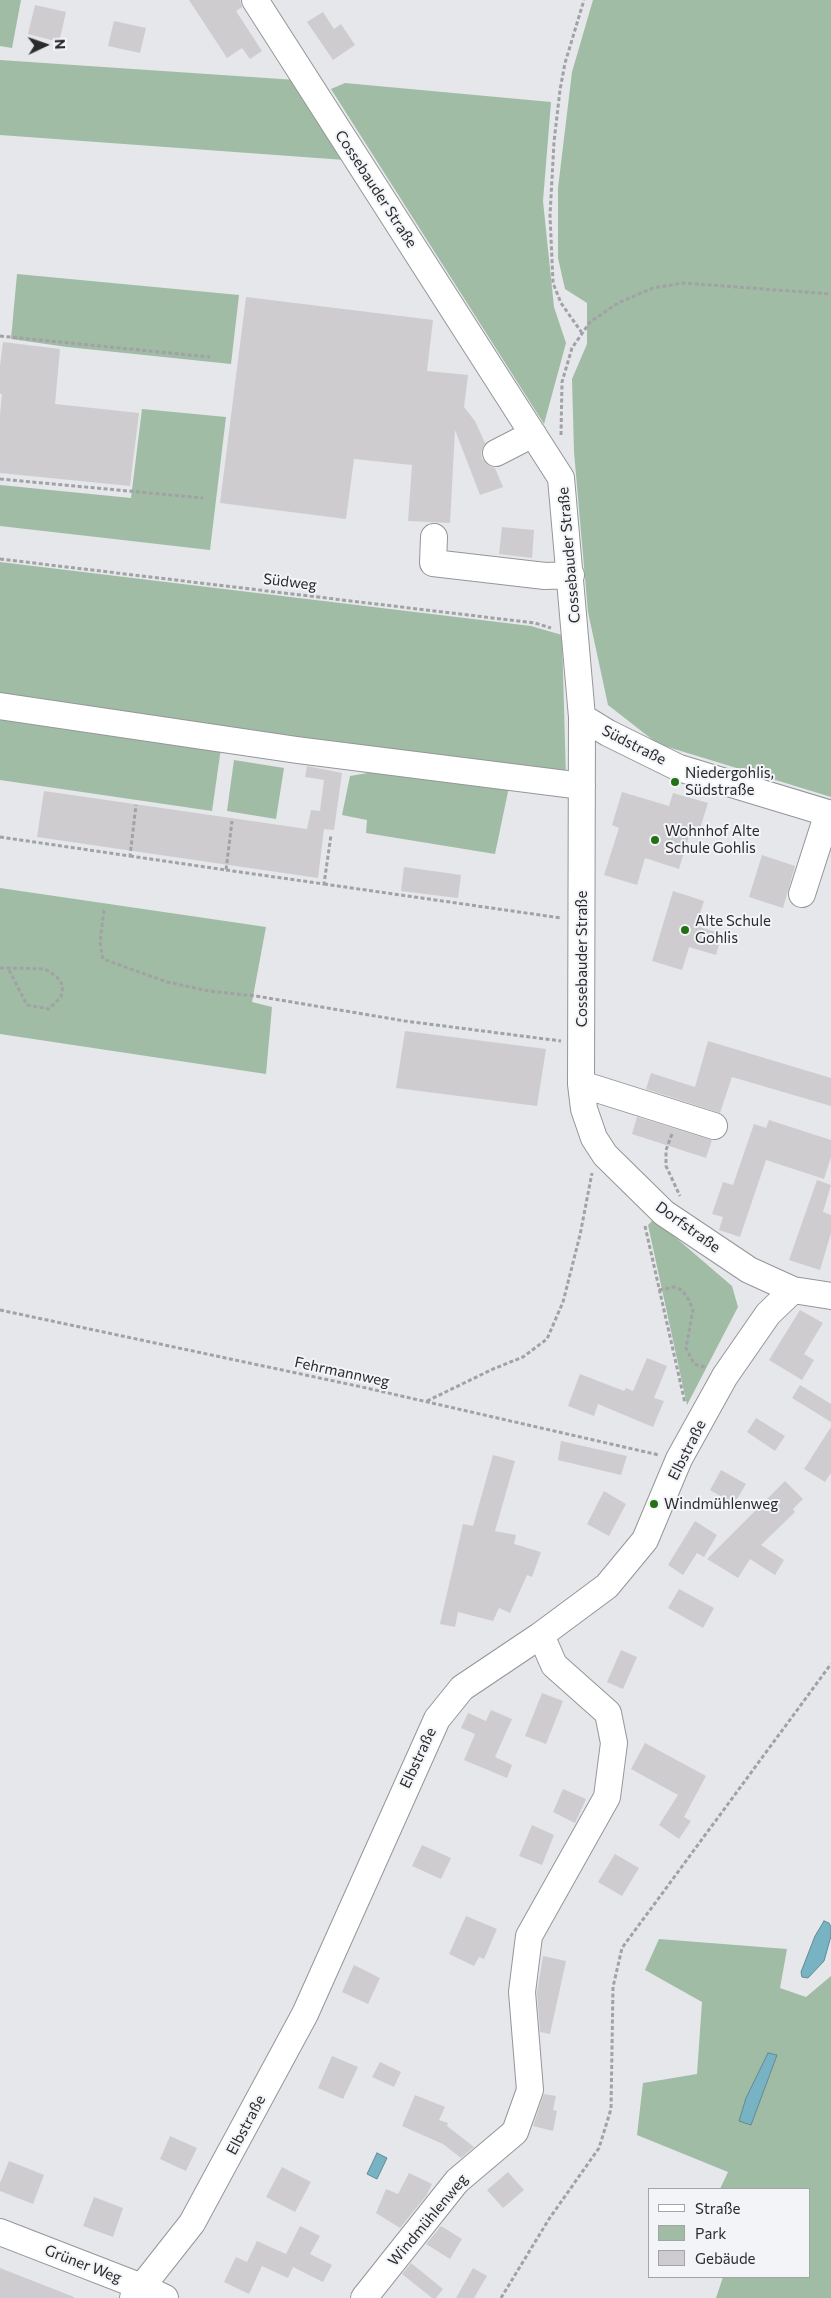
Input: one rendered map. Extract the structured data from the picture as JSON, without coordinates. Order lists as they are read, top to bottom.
{
  "streets": {
    "street": [
      "Cossebauder Straße",
      "Südstraße",
      "Dorfstraße",
      "Elbstraße",
      "Windmühlenweg",
      "Grüner Weg"
    ],
    "path": ["Südweg", "Fehrmannweg"]
  },
  "crossings": [
    ["Cossebauder Straße", "Südweg"],
    ["Cossebauder Straße", "Südstraße"],
    ["Cossebauder Straße", "Dorfstraße"],
    ["Dorfstraße", "Elbstraße"],
    ["Fehrmannweg", "Elbstraße"],
    ["Elbstraße", "Windmühlenweg"],
    ["Elbstraße", "Grüner Weg"]
  ],
  "places": [
    "Niedergohlis, Südstraße",
    "Wohnhof Alte Schule Gohlis",
    "Alte Schule Gohlis",
    "Windmühlenweg"
  ],
  "legend": ["Straße", "Park", "Gebäude"],
  "north": "right"
}
